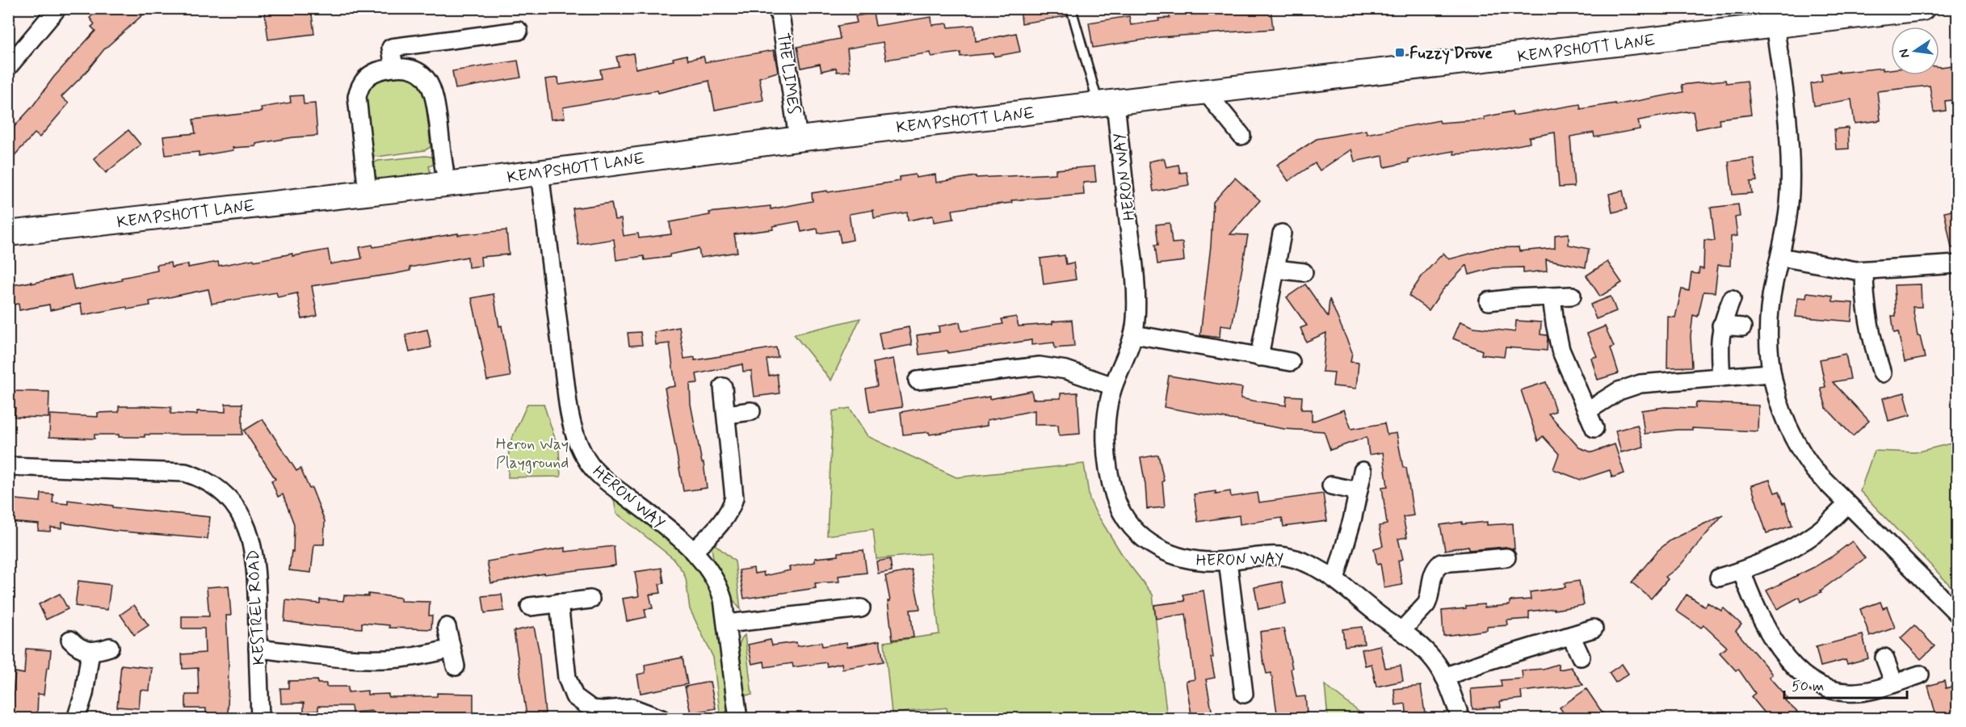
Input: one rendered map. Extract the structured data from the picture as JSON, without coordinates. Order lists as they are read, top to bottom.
{
  "streets": {
    "street": [
      "KEMPSHOTT LANE",
      "THE LIMES",
      "HERON WAY",
      "KESTREL ROAD"
    ]
  },
  "crossings": [
    ["KEMPSHOTT LANE", "THE LIMES"],
    ["KEMPSHOTT LANE", "HERON WAY"]
  ],
  "parks": ["Heron Way Playground"],
  "places": {
    "transit": ["Fuzzy Drove"]
  },
  "scale_bar": "50 m",
  "north": "left"
}
